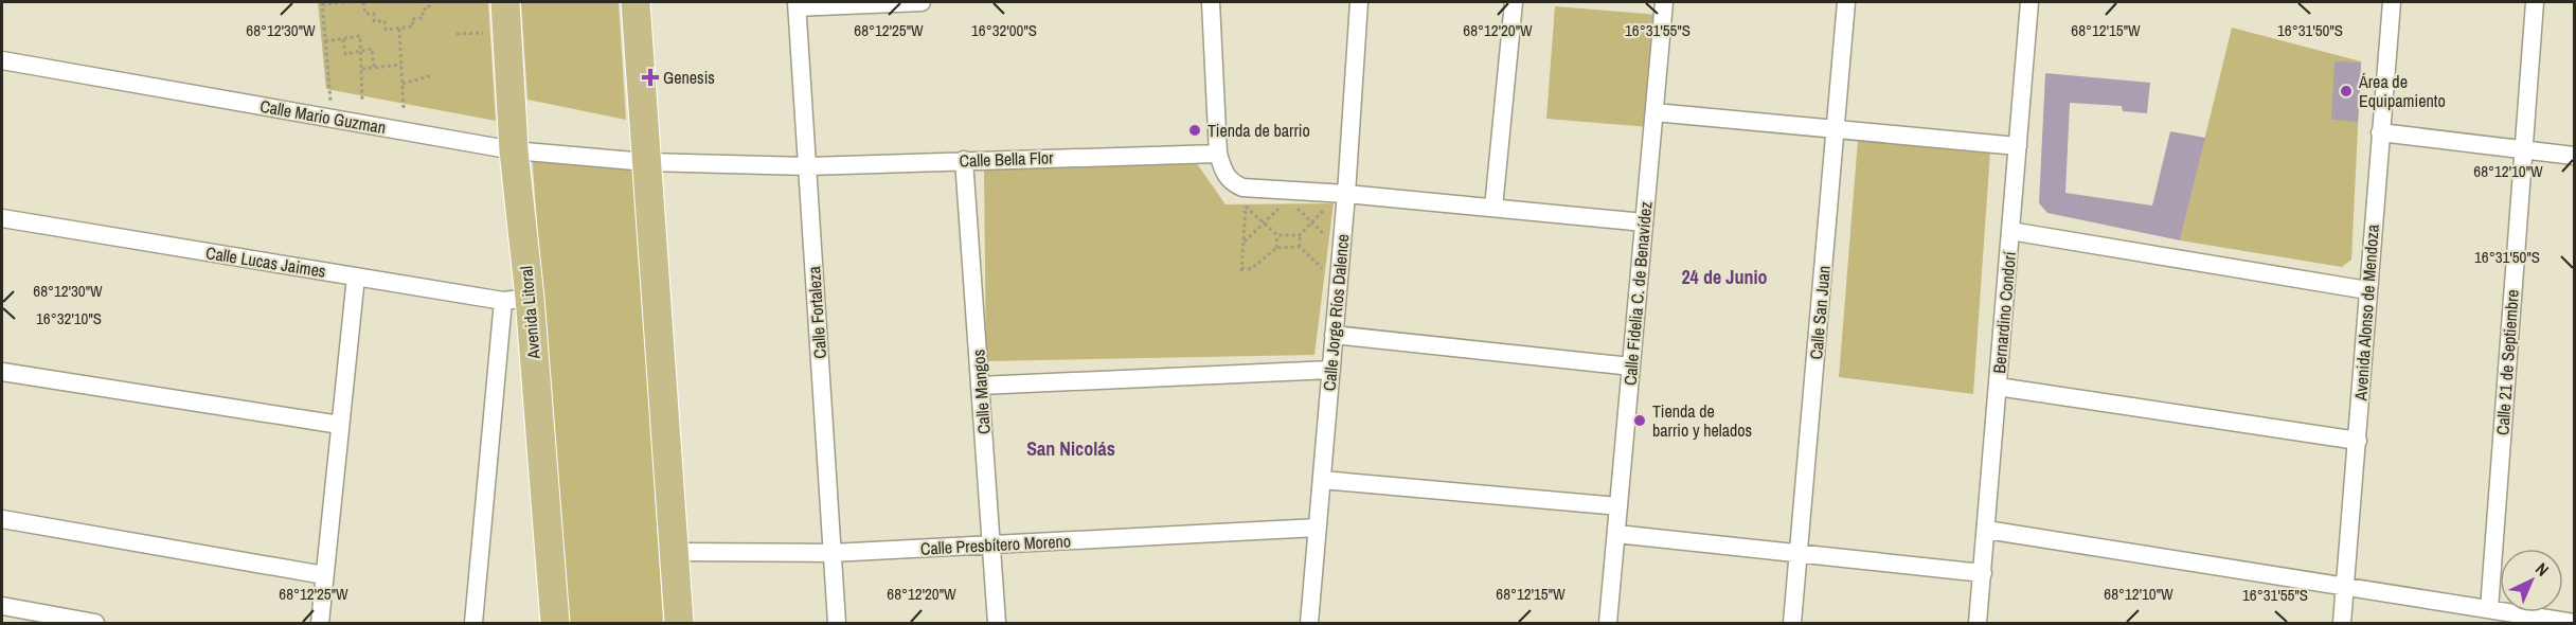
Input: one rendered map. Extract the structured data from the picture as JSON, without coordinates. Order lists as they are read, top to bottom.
{
  "streets": {
    "main road": ["Avenida Litoral"],
    "street": [
      "Calle Mario Guzman",
      "Calle Bella Flor",
      "Calle Lucas Jaimes",
      "Calle Fidelia C. de Benavídez",
      "Calle Fortaleza",
      "Calle Jorge Ríos Dalence",
      "Calle San Juan",
      "Bernardino Condorí",
      "Avenida Alonso de Mendoza",
      "Calle 21 de Septiembre",
      "Calle Mangos",
      "Calle Presbítero Moreno"
    ]
  },
  "crossings": [
    ["Calle Mario Guzman", "Calle Bella Flor"],
    ["Calle Mario Guzman", "Avenida Litoral"],
    ["Calle Bella Flor", "Calle Fortaleza"],
    ["Calle Bella Flor", "Calle Mangos"],
    ["Calle Lucas Jaimes", "Avenida Litoral"],
    ["Calle Fortaleza", "Calle Presbítero Moreno"],
    ["Calle Jorge Ríos Dalence", "Calle Presbítero Moreno"],
    ["Calle Mangos", "Calle Presbítero Moreno"]
  ],
  "districts": ["24 de Junio", "San Nicolás"],
  "places": {
    "health": ["Genesis"],
    "other": ["Área de Equipamiento", "Tienda de barrio", "Tienda de barrio y helados"]
  },
  "north": "top right",
  "coordinates": [
    "16°31'50\"S",
    "16°32'00\"S",
    "16°31'55\"S",
    "68°12'30\"W",
    "68°12'25\"W",
    "68°12'20\"W",
    "68°12'15\"W",
    "68°12'10\"W",
    "16°32'10\"S"
  ]
}
